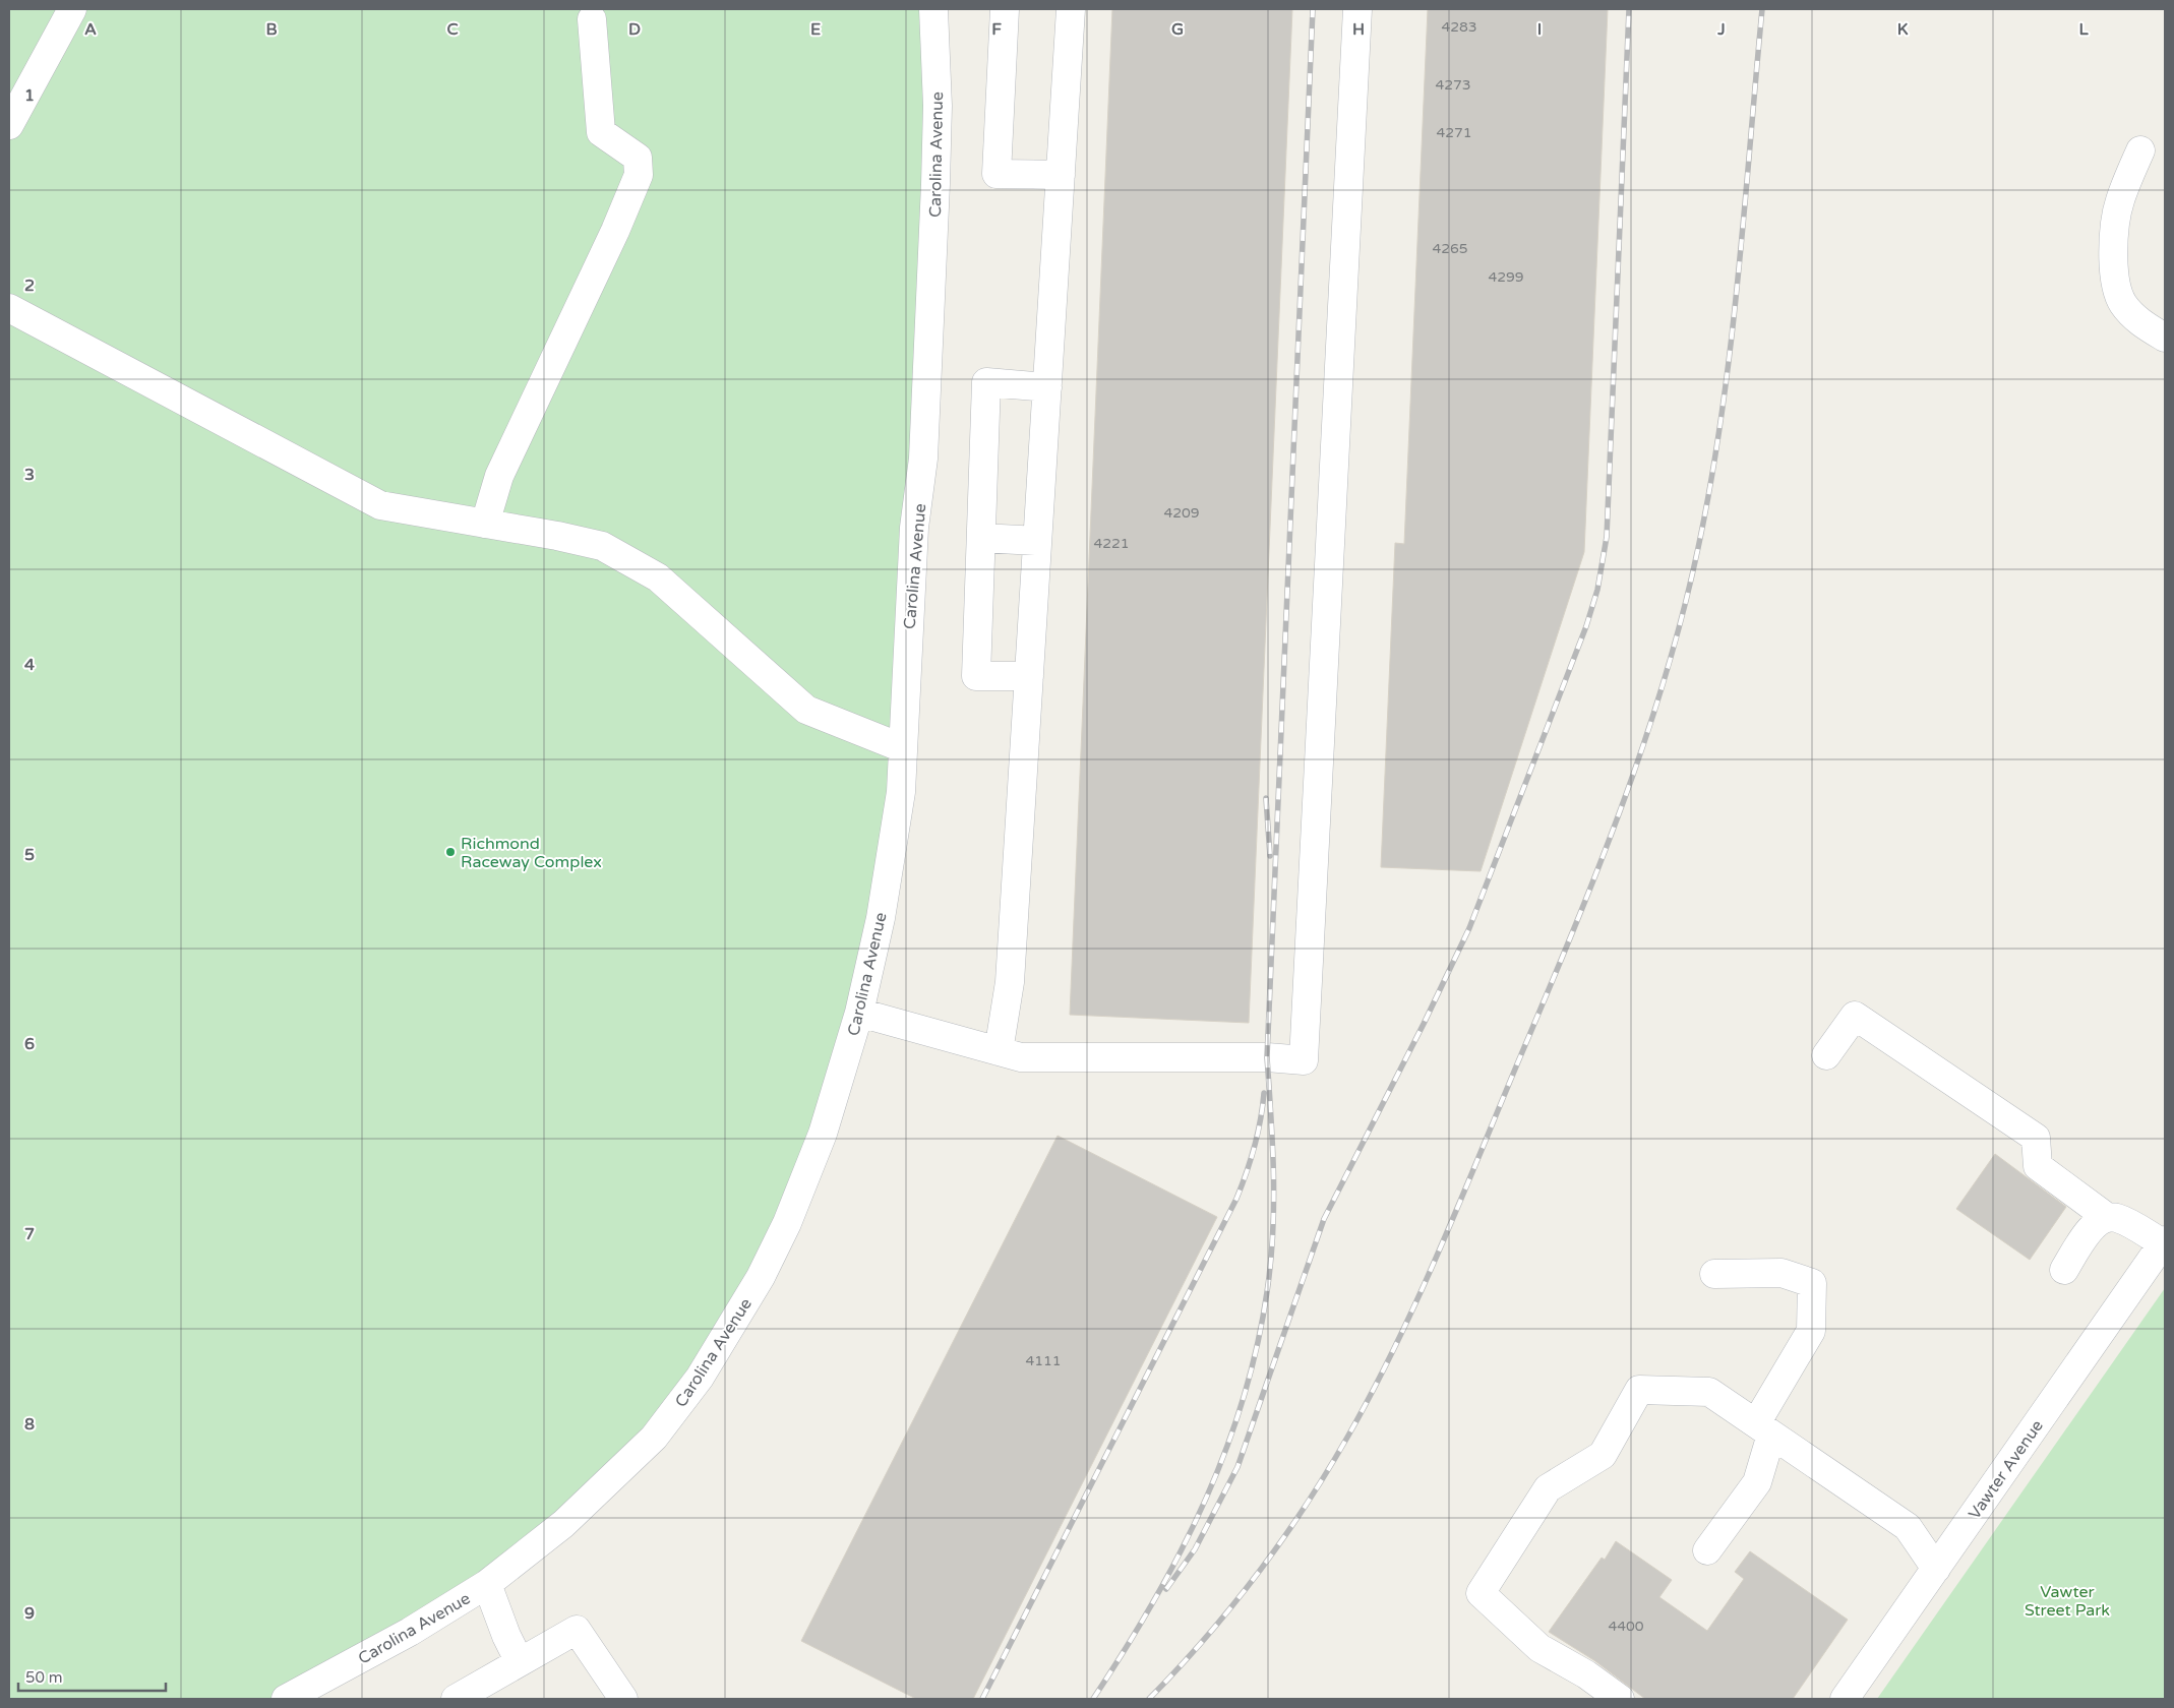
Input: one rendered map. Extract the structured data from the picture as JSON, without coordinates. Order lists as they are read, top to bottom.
{
  "streets": {
    "street": ["Carolina Avenue", "Vawter Avenue"]
  },
  "parks": ["Vawter Street Park"],
  "places": ["Richmond Raceway Complex"],
  "house_numbers": [
    "4283",
    "4273",
    "4271",
    "4265",
    "4299",
    "4209",
    "4221",
    "4111",
    "4400"
  ],
  "scale_bar": "50 m",
  "grid": {
    "columns": [
      "A",
      "B",
      "C",
      "D",
      "E",
      "F",
      "G",
      "H",
      "I",
      "J",
      "K",
      "L"
    ],
    "rows": [
      "1",
      "2",
      "3",
      "4",
      "5",
      "6",
      "7",
      "8",
      "9"
    ]
  }
}
